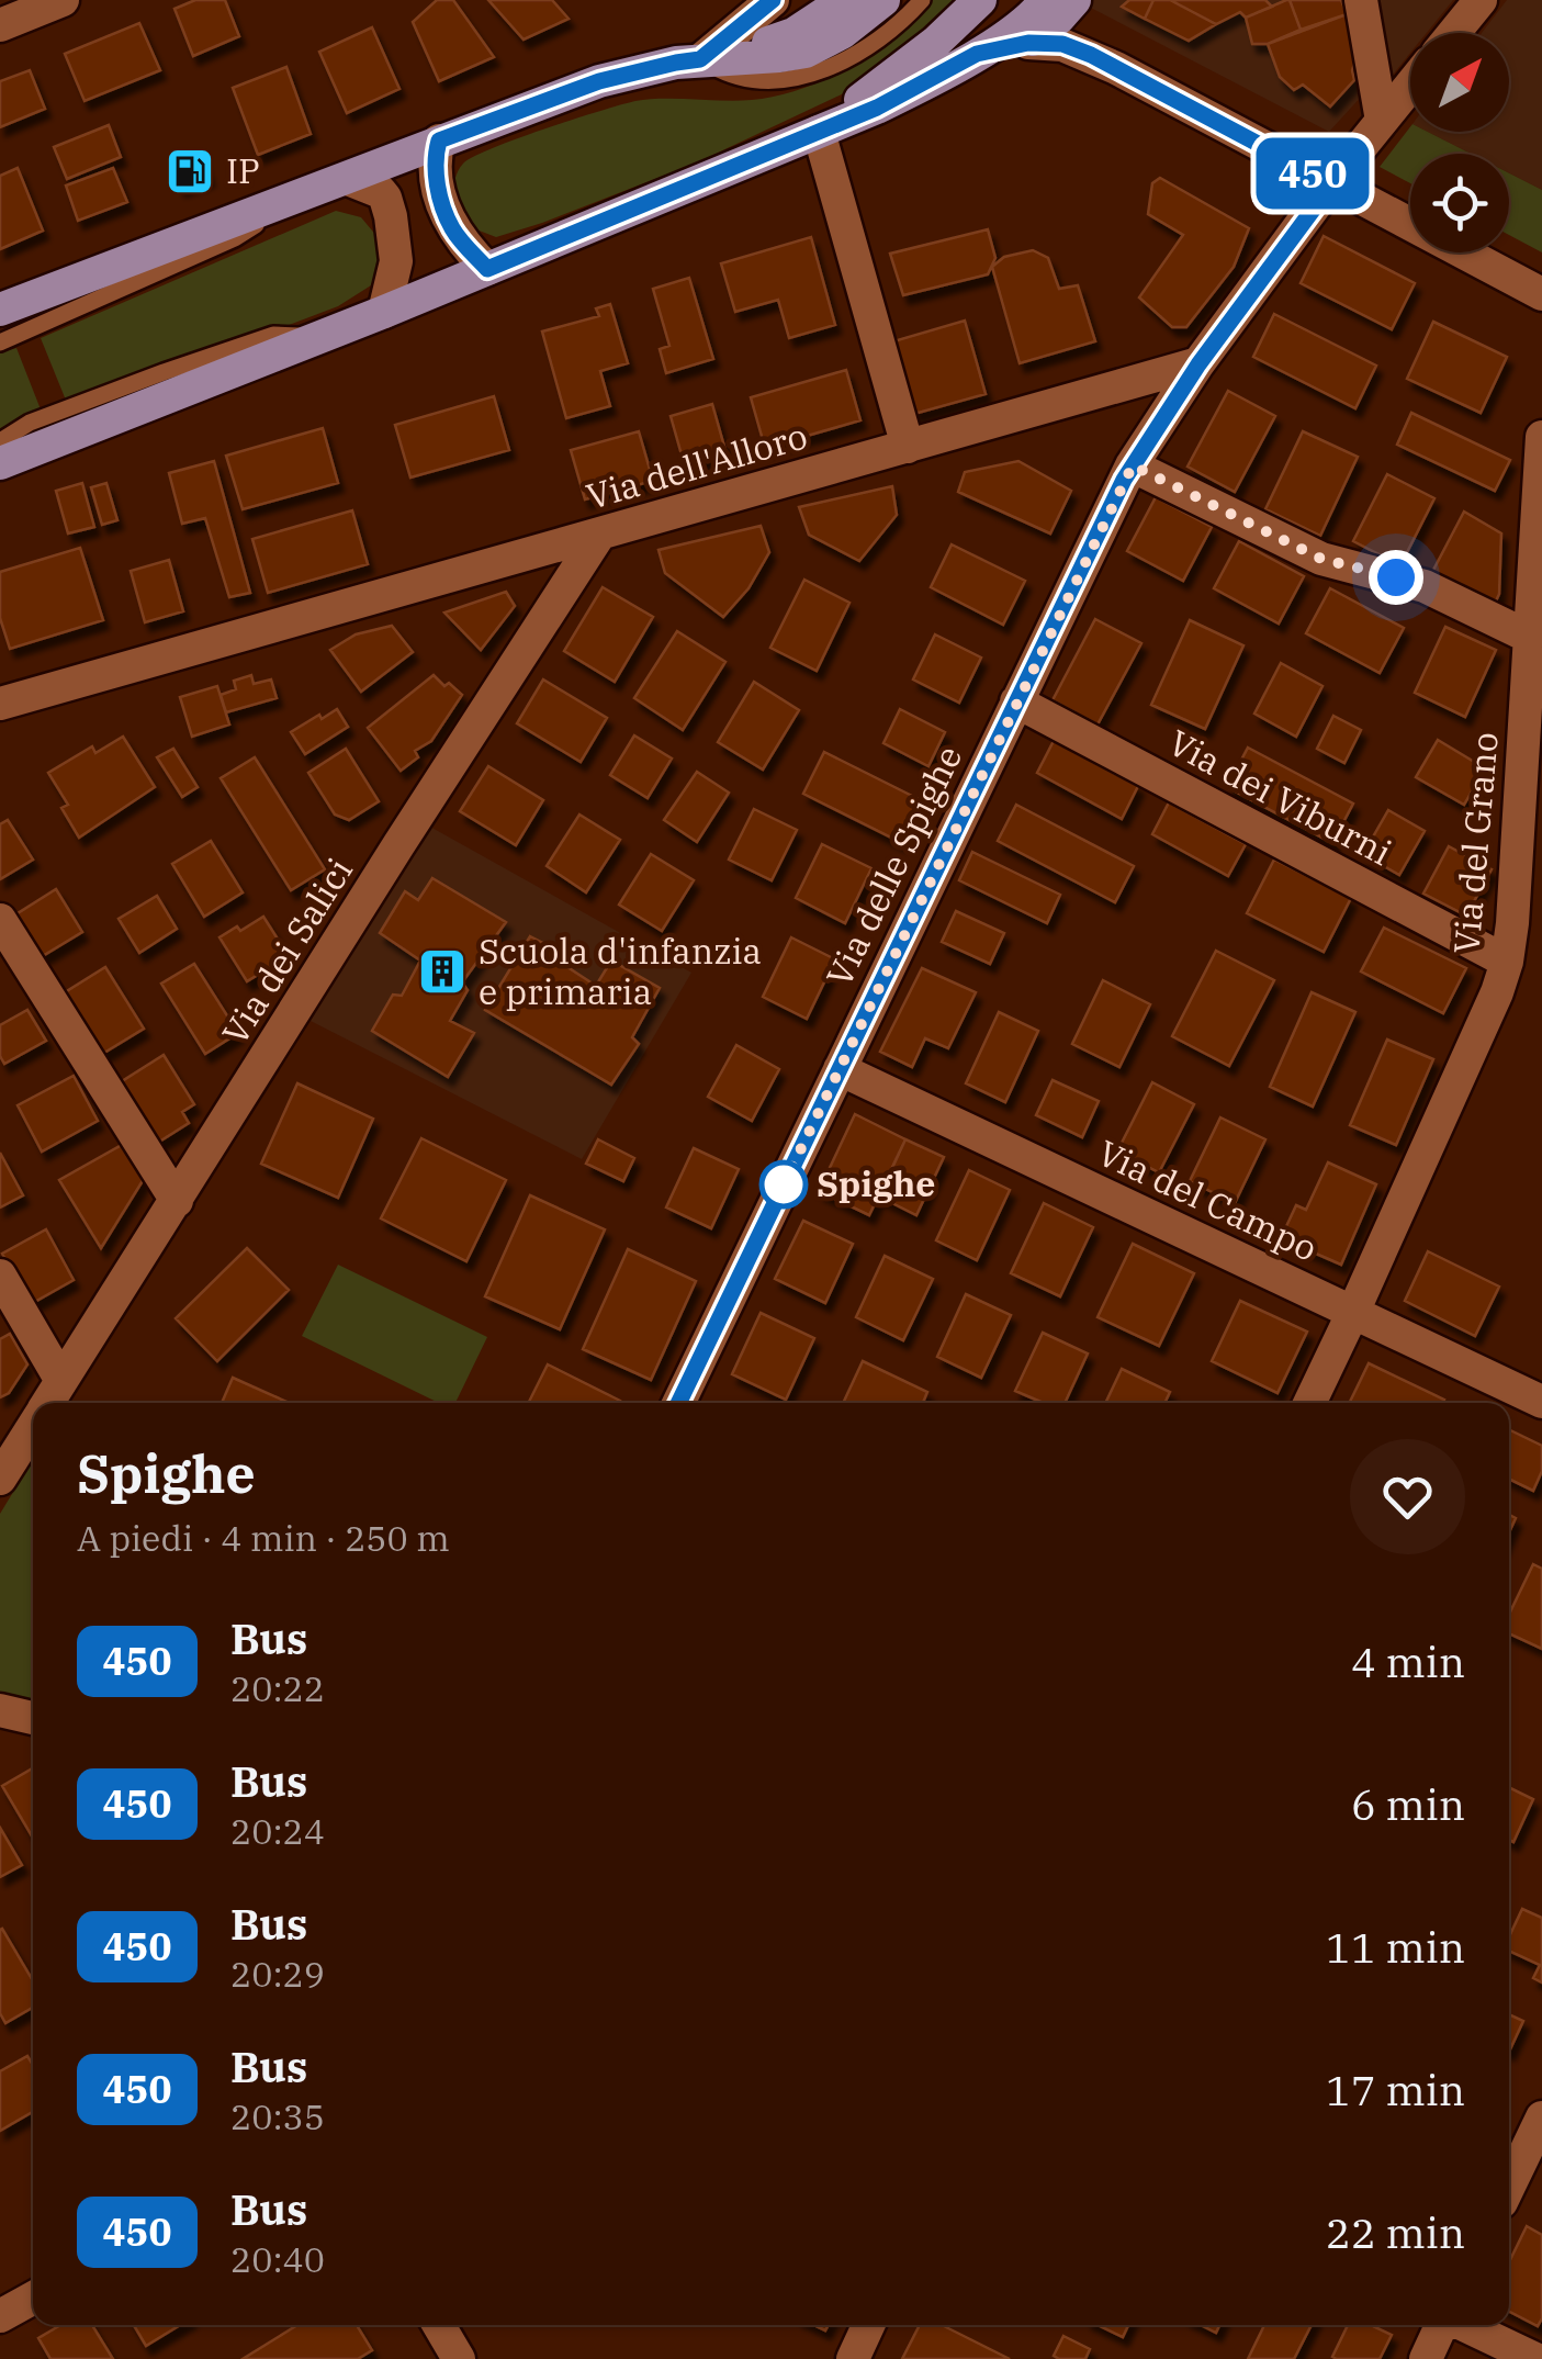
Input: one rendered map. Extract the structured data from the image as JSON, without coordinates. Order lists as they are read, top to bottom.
{
  "streets": {
    "street": [
      "Via dell'Alloro",
      "Via dei Viburni",
      "Via del Grano",
      "Via delle Spighe",
      "Via dei Salici",
      "Via del Campo"
    ]
  },
  "crossings": [
    ["Via dell'Alloro", "Via delle Spighe"],
    ["Via dell'Alloro", "Via dei Salici"],
    ["Via dei Viburni", "Via del Grano"],
    ["Via dei Viburni", "Via delle Spighe"],
    ["Via del Grano", "Via del Campo"],
    ["Via delle Spighe", "Via del Campo"]
  ],
  "places": {
    "fuel station": ["IP"],
    "building": ["Scuola d'infanzia e primaria"],
    "other": ["Spighe"]
  },
  "lines": ["bus line 450"],
  "north": "top right",
  "page": {
    "on_map": "450",
    "heading": ["Spighe", "A piedi · 4 min · 250 m"],
    "list": [
      {
        "mark": "450",
        "name": "Bus",
        "note": "20:22",
        "value": "4 min"
      },
      {
        "mark": "450",
        "name": "Bus",
        "note": "20:24",
        "value": "6 min"
      },
      {
        "mark": "450",
        "name": "Bus",
        "note": "20:29",
        "value": "11 min"
      },
      {
        "mark": "450",
        "name": "Bus",
        "note": "20:35",
        "value": "17 min"
      },
      {
        "mark": "450",
        "name": "Bus",
        "note": "20:40",
        "value": "22 min"
      }
    ]
  }
}
